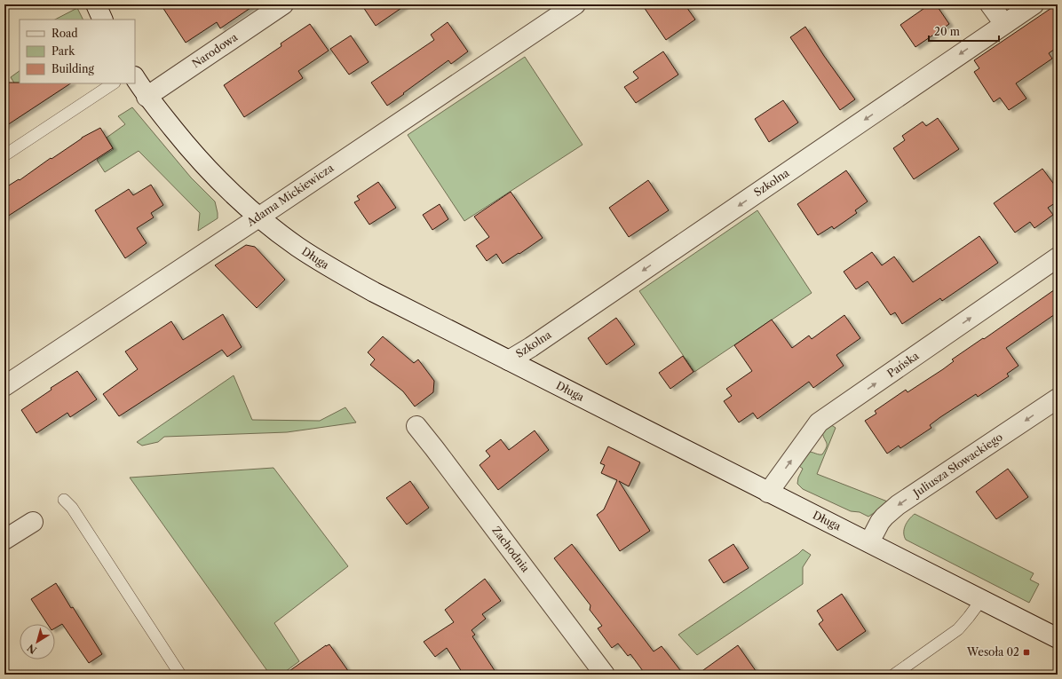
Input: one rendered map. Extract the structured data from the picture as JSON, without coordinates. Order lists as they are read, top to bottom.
{
  "streets": {
    "street": [
      "Narodowa",
      "Szkolna",
      "Adama Mickiewicza",
      "Długa",
      "Pańska",
      "Juliusza Słowackiego",
      "Zachodnia"
    ]
  },
  "crossings": [
    ["Narodowa", "Długa"],
    ["Szkolna", "Długa"],
    ["Adama Mickiewicza", "Długa"],
    ["Długa", "Pańska"],
    ["Długa", "Juliusza Słowackiego"]
  ],
  "one_way": ["Szkolna", "Pańska", "Juliusza Słowackiego"],
  "places": {
    "transit": ["Wesoła 02"]
  },
  "legend": ["Road", "Park", "Building"],
  "scale_bar": "20 m",
  "north": "bottom left"
}
